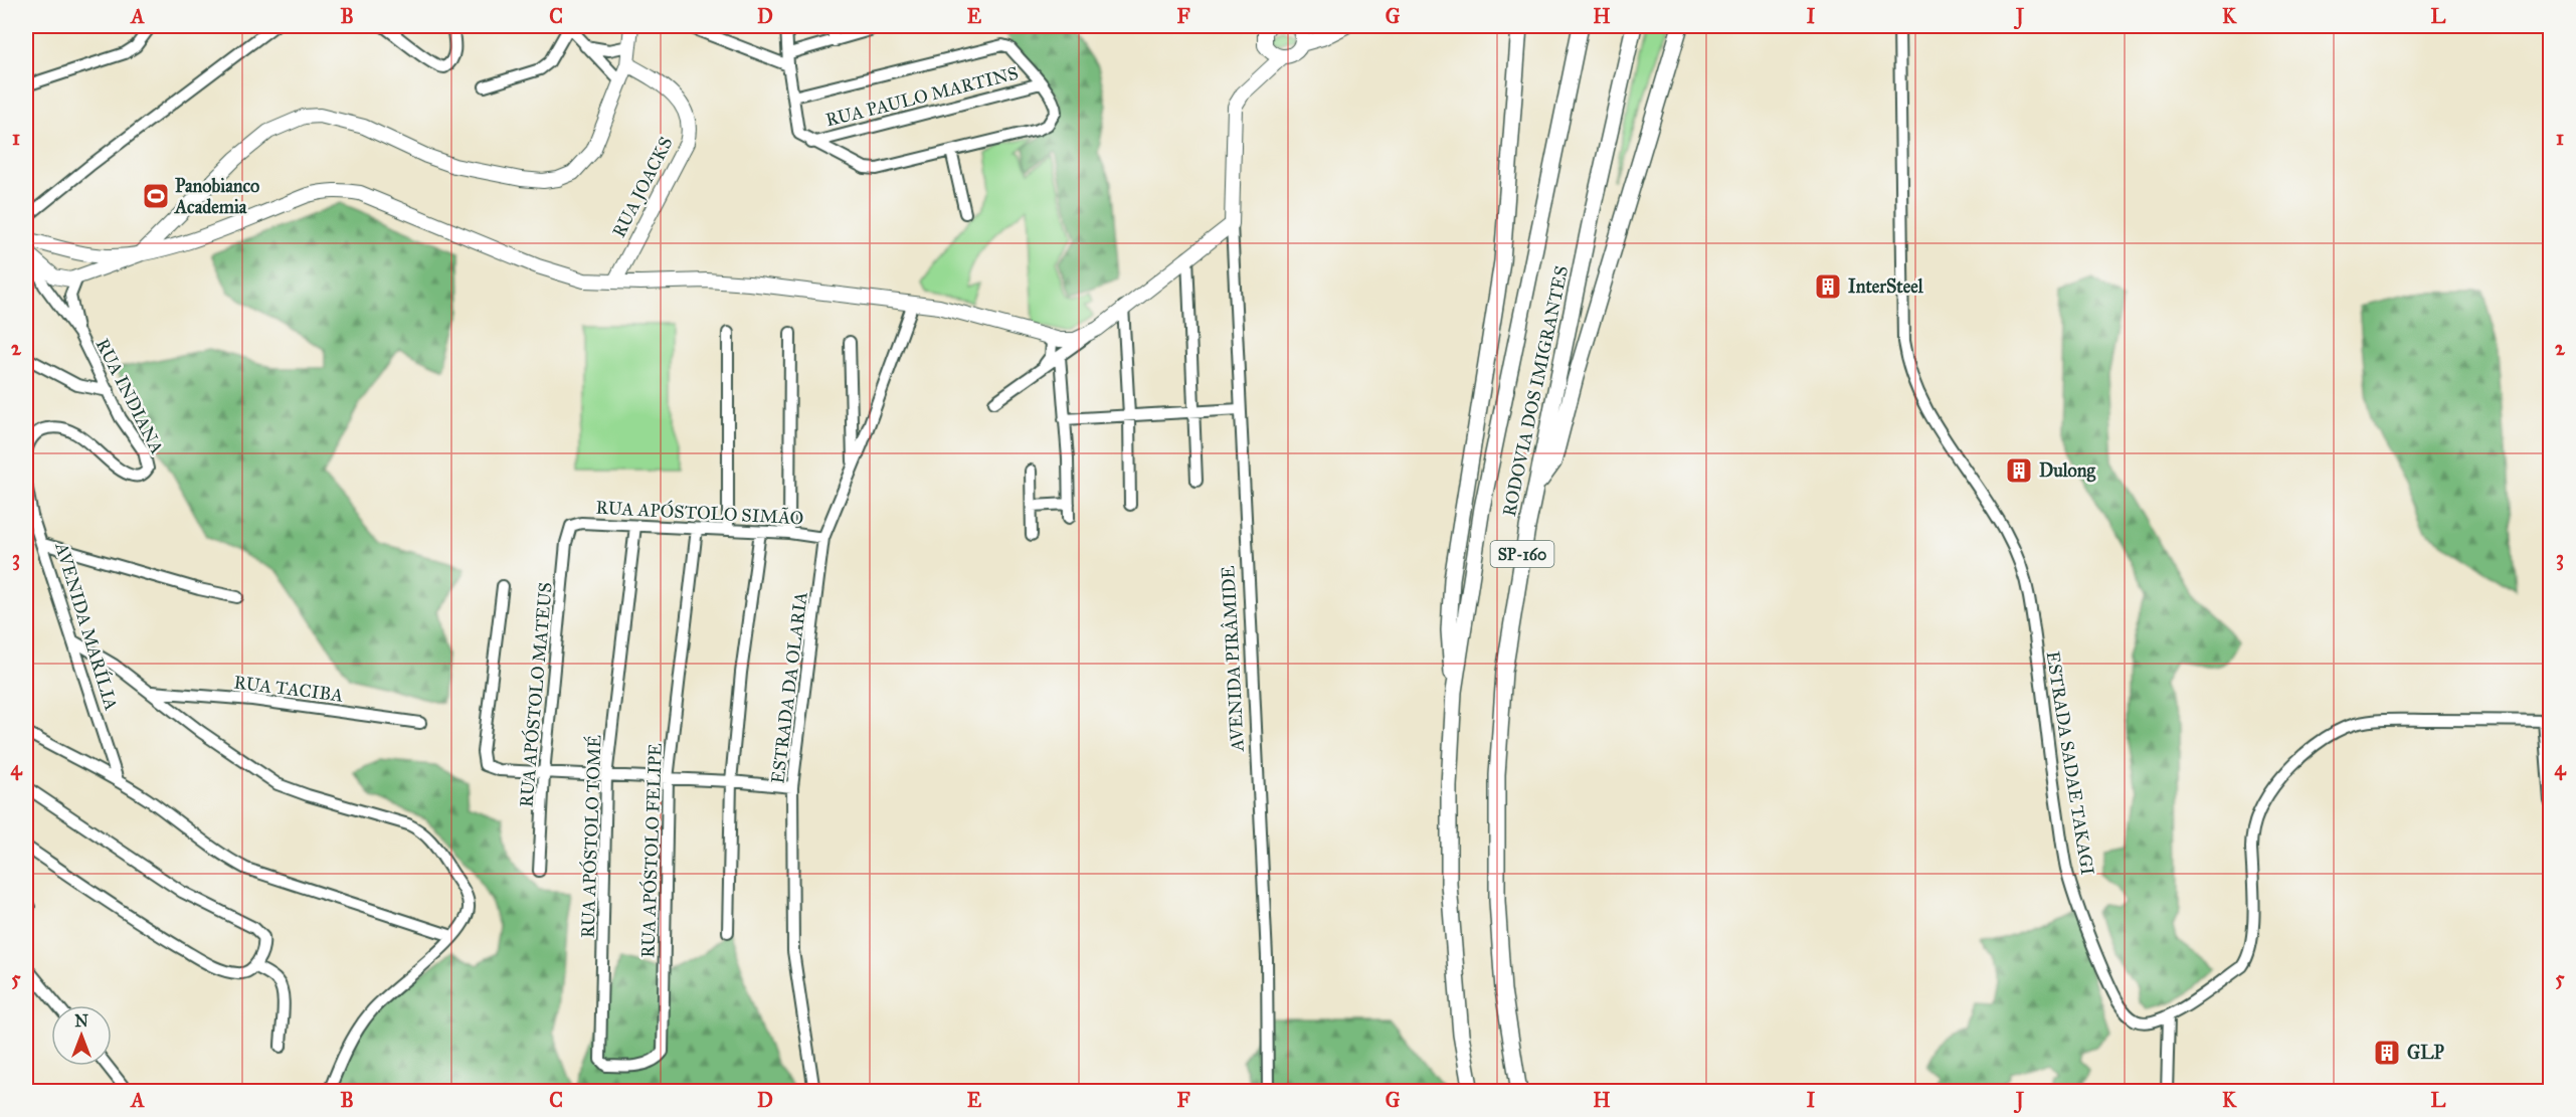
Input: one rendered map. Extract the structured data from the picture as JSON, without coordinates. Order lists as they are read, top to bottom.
{
  "streets": {
    "highway": ["RODOVIA DOS IMIGRANTES", "SP-160"],
    "main road": ["RUA JOACKS"],
    "street": [
      "RUA PAULO MARTINS",
      "RUA INDIANA",
      "RUA APÓSTOLO SIMÃO",
      "AVENIDA MARÍLIA",
      "AVENIDA PIRÂMIDE",
      "ESTRADA DA OLARIA",
      "RUA TACIBA",
      "RUA APÓSTOLO MATEUS",
      "ESTRADA SADAE TAKAGI",
      "RUA APÓSTOLO TOMÉ",
      "RUA APÓSTOLO FELIPE"
    ]
  },
  "crossings": [
    ["RUA APÓSTOLO SIMÃO", "ESTRADA DA OLARIA"],
    ["RUA APÓSTOLO SIMÃO", "RUA APÓSTOLO MATEUS"],
    ["RUA APÓSTOLO SIMÃO", "RUA APÓSTOLO TOMÉ"],
    ["RUA APÓSTOLO SIMÃO", "RUA APÓSTOLO FELIPE"],
    ["RUA APÓSTOLO TOMÉ", "RUA APÓSTOLO FELIPE"]
  ],
  "places": {
    "sports": ["Panobianco Academia"],
    "building": ["InterSteel", "Dulong", "GLP"]
  },
  "north": "top",
  "grid": {
    "columns": [
      "A",
      "B",
      "C",
      "D",
      "E",
      "F",
      "G",
      "H",
      "I",
      "J",
      "K",
      "L"
    ],
    "rows": [
      "1",
      "2",
      "3",
      "4",
      "5"
    ]
  }
}
